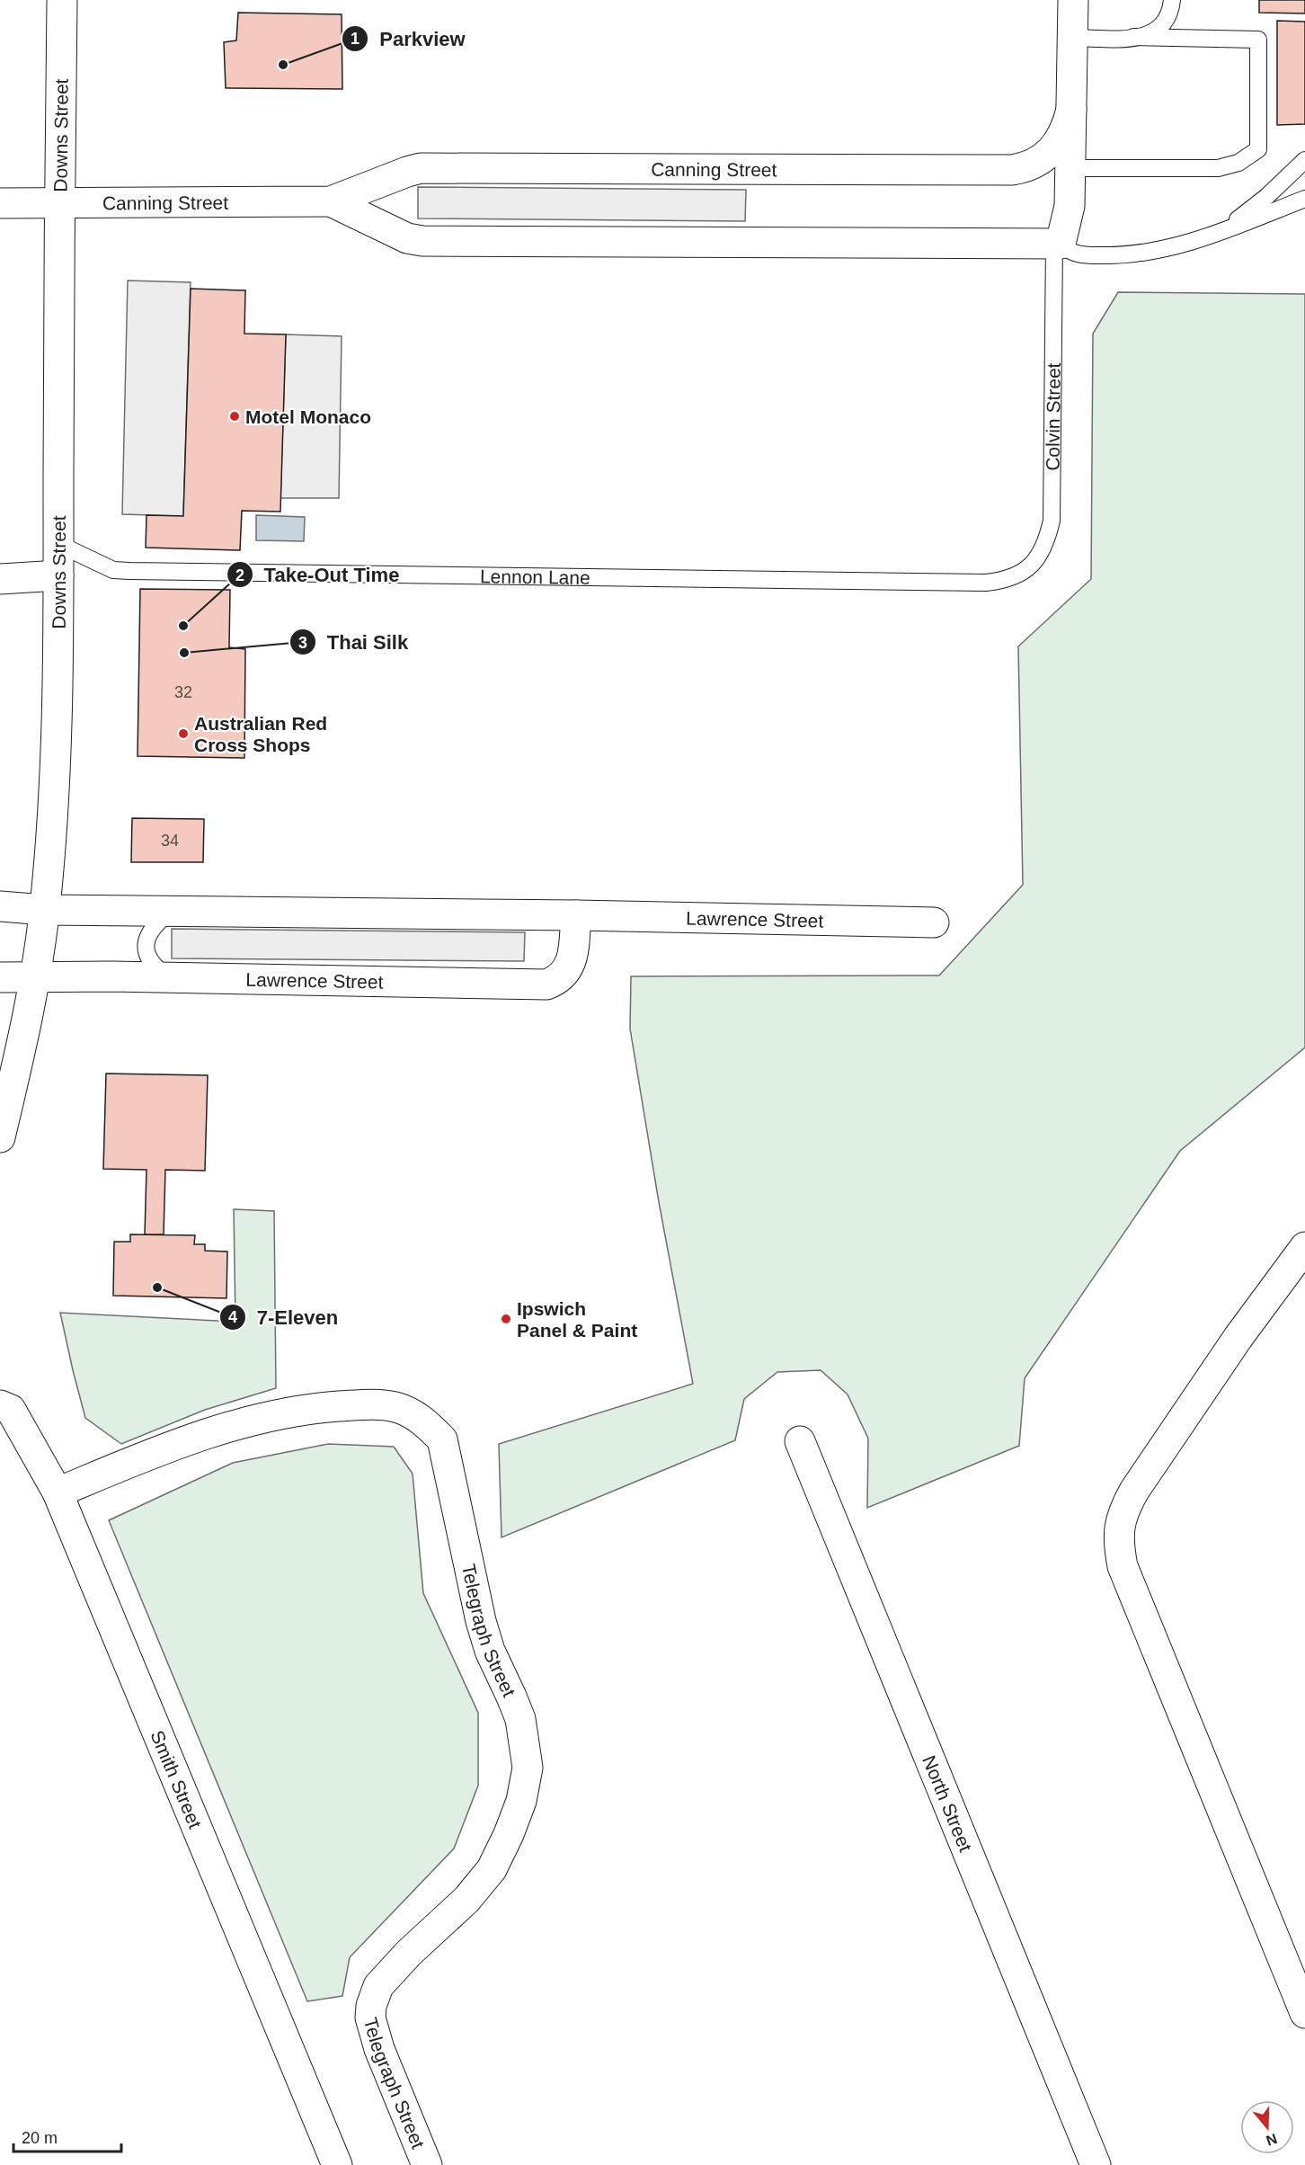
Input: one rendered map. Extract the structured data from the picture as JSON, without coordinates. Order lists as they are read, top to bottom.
{
  "streets": {
    "street": [
      "Downs Street",
      "Canning Street",
      "Colvin Street",
      "Lawrence Street",
      "Telegraph Street",
      "Smith Street",
      "North Street"
    ],
    "lane": ["Lennon Lane"]
  },
  "crossings": [
    ["Downs Street", "Canning Street"],
    ["Downs Street", "Lennon Lane"],
    ["Downs Street", "Lawrence Street"],
    ["Canning Street", "Colvin Street"],
    ["Colvin Street", "Lennon Lane"],
    ["Telegraph Street", "Smith Street"]
  ],
  "places": [
    "Parkview",
    "Motel Monaco",
    "Take-Out Time",
    "Thai Silk",
    "Australian Red Cross Shops",
    "7-Eleven",
    "Ipswich Panel & Paint"
  ],
  "house_numbers": ["32", "34"],
  "scale_bar": "20 m",
  "north": "bottom"
}
